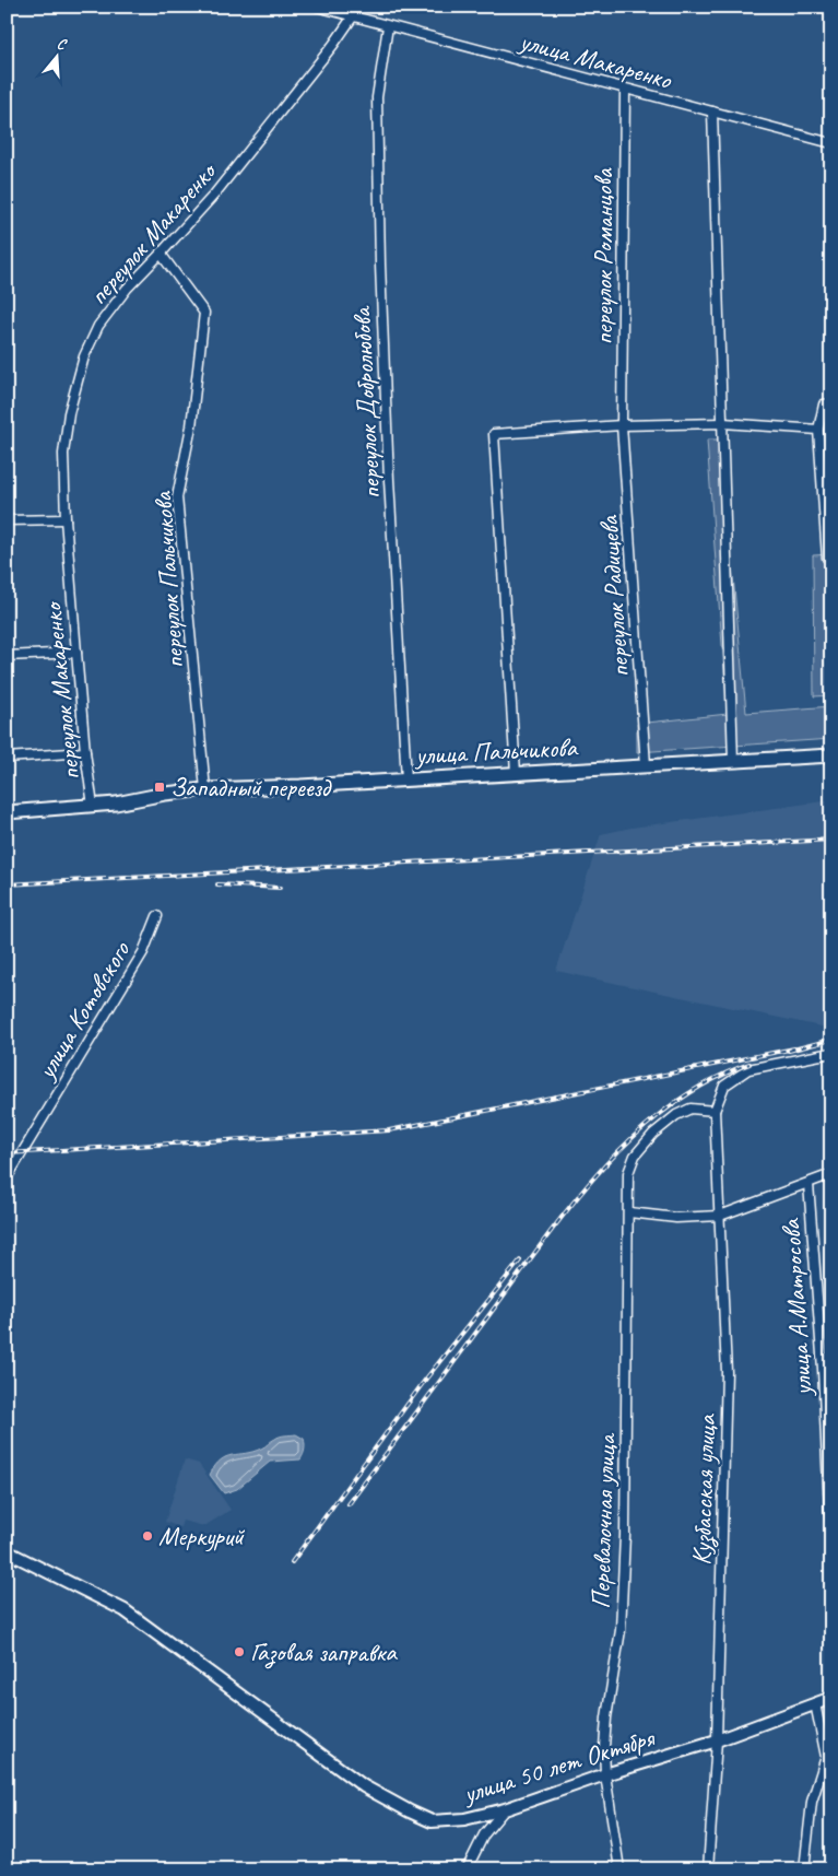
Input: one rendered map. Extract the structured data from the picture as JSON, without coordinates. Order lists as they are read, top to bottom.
{
  "streets": {
    "main road": ["улица Пальчикова", "улица 50 лет Октября"],
    "street": [
      "улица Макаренко",
      "переулок Макаренко",
      "переулок Романцова",
      "переулок Добролюбова",
      "переулок Пальчикова",
      "переулок Радищева",
      "улица Котовского",
      "улица А.Матросова",
      "Кузбасская улица",
      "Перевалочная улица"
    ]
  },
  "crossings": [
    ["улица Макаренко", "переулок Макаренко"],
    ["улица Макаренко", "переулок Романцова"],
    ["улица Макаренко", "переулок Добролюбова"],
    ["переулок Макаренко", "переулок Пальчикова"],
    ["переулок Макаренко", "улица Пальчикова"],
    ["переулок Романцова", "переулок Радищева"],
    ["переулок Добролюбова", "улица Пальчикова"],
    ["переулок Пальчикова", "улица Пальчикова"],
    ["переулок Радищева", "улица Пальчикова"],
    ["Кузбасская улица", "Перевалочная улица"],
    ["Кузбасская улица", "улица 50 лет Октября"],
    ["Перевалочная улица", "улица 50 лет Октября"]
  ],
  "places": {
    "transit": ["Западный переезд"],
    "other": ["Меркурий", "Газовая заправка"]
  },
  "north": "top"
}
